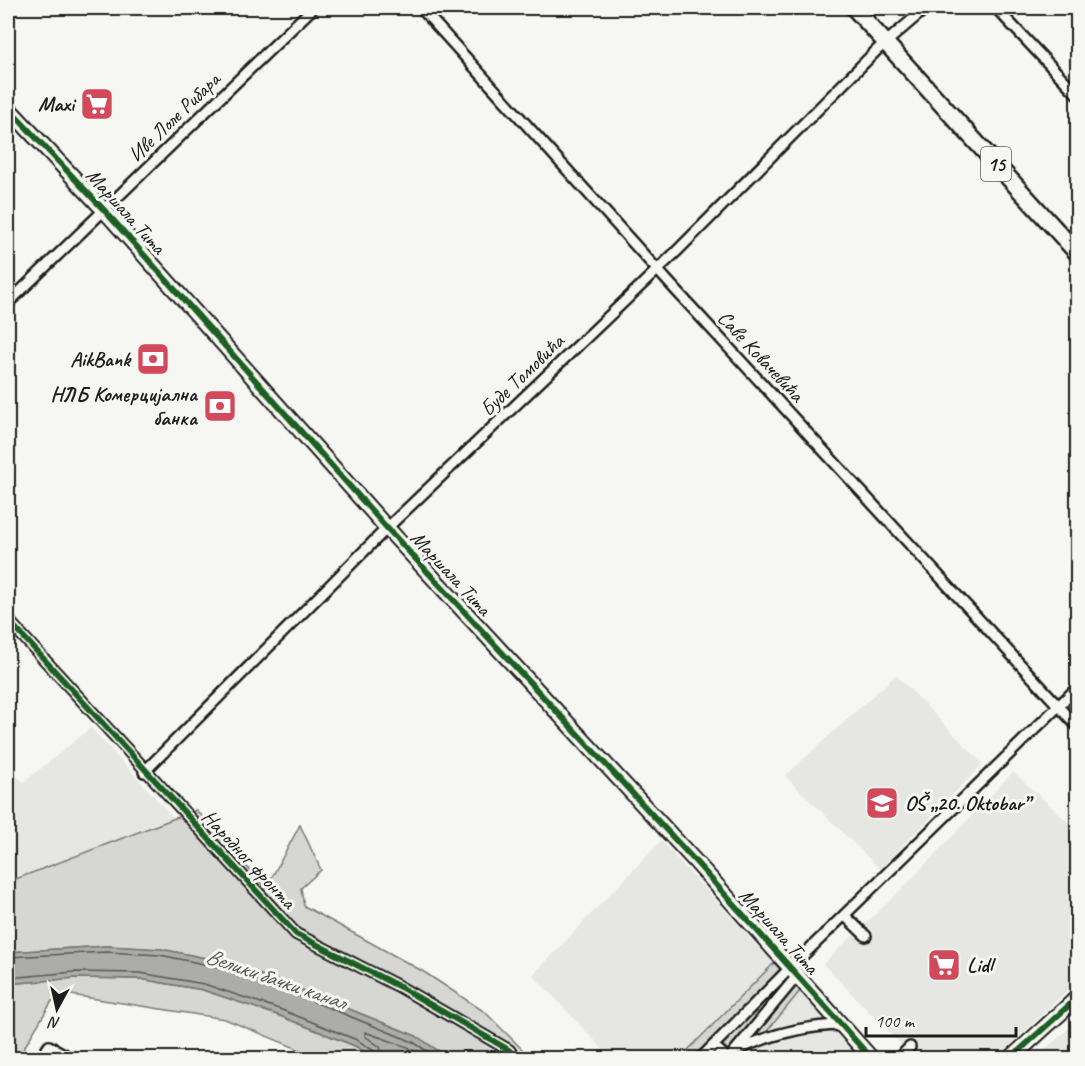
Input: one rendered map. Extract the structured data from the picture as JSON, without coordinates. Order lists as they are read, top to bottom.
{
  "streets": {
    "main road": ["15"],
    "street": [
      "Иве Лоле Рибара",
      "Маршала Тита",
      "Саве Ковачевића",
      "Буде Томовића",
      "Народног фронта"
    ]
  },
  "crossings": [
    ["Иве Лоле Рибара", "Маршала Тита"],
    ["15", "Буде Томовића"],
    ["Маршала Тита", "Буде Томовића"],
    ["Саве Ковачевића", "Буде Томовића"],
    ["Буде Томовића", "Народног фронта"]
  ],
  "water": ["Велики бачки канал"],
  "places": {
    "supermarket": ["Maxi", "Lidl"],
    "bank": ["AikBank", "НЛБ Комерцијална банка"],
    "school or university": ["OŠ „20. Oktobar”"]
  },
  "scale_bar": "100 m",
  "north": "bottom"
}
